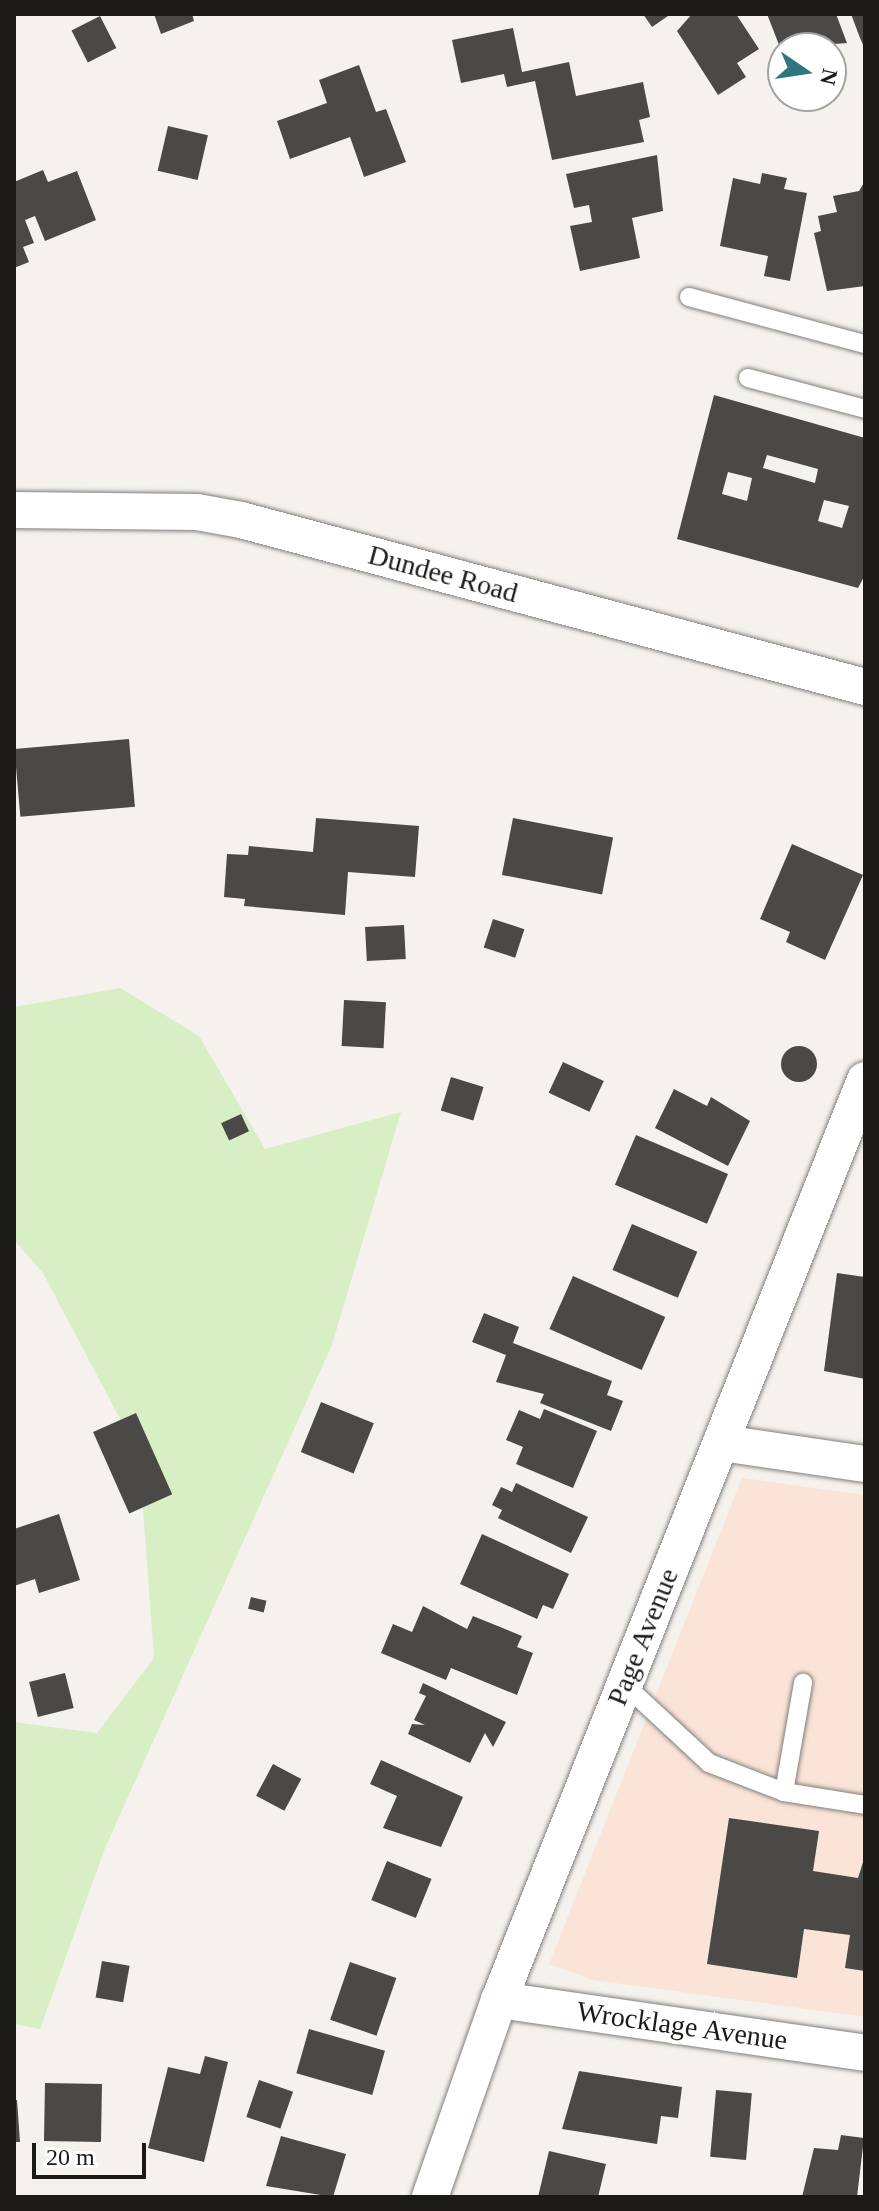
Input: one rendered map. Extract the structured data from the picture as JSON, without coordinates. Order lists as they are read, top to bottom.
{
  "streets": {
    "street": ["Dundee Road", "Page Avenue", "Wrocklage Avenue"]
  },
  "crossings": [
    ["Page Avenue", "Wrocklage Avenue"]
  ],
  "scale_bar": "20 m",
  "north": "right"
}
